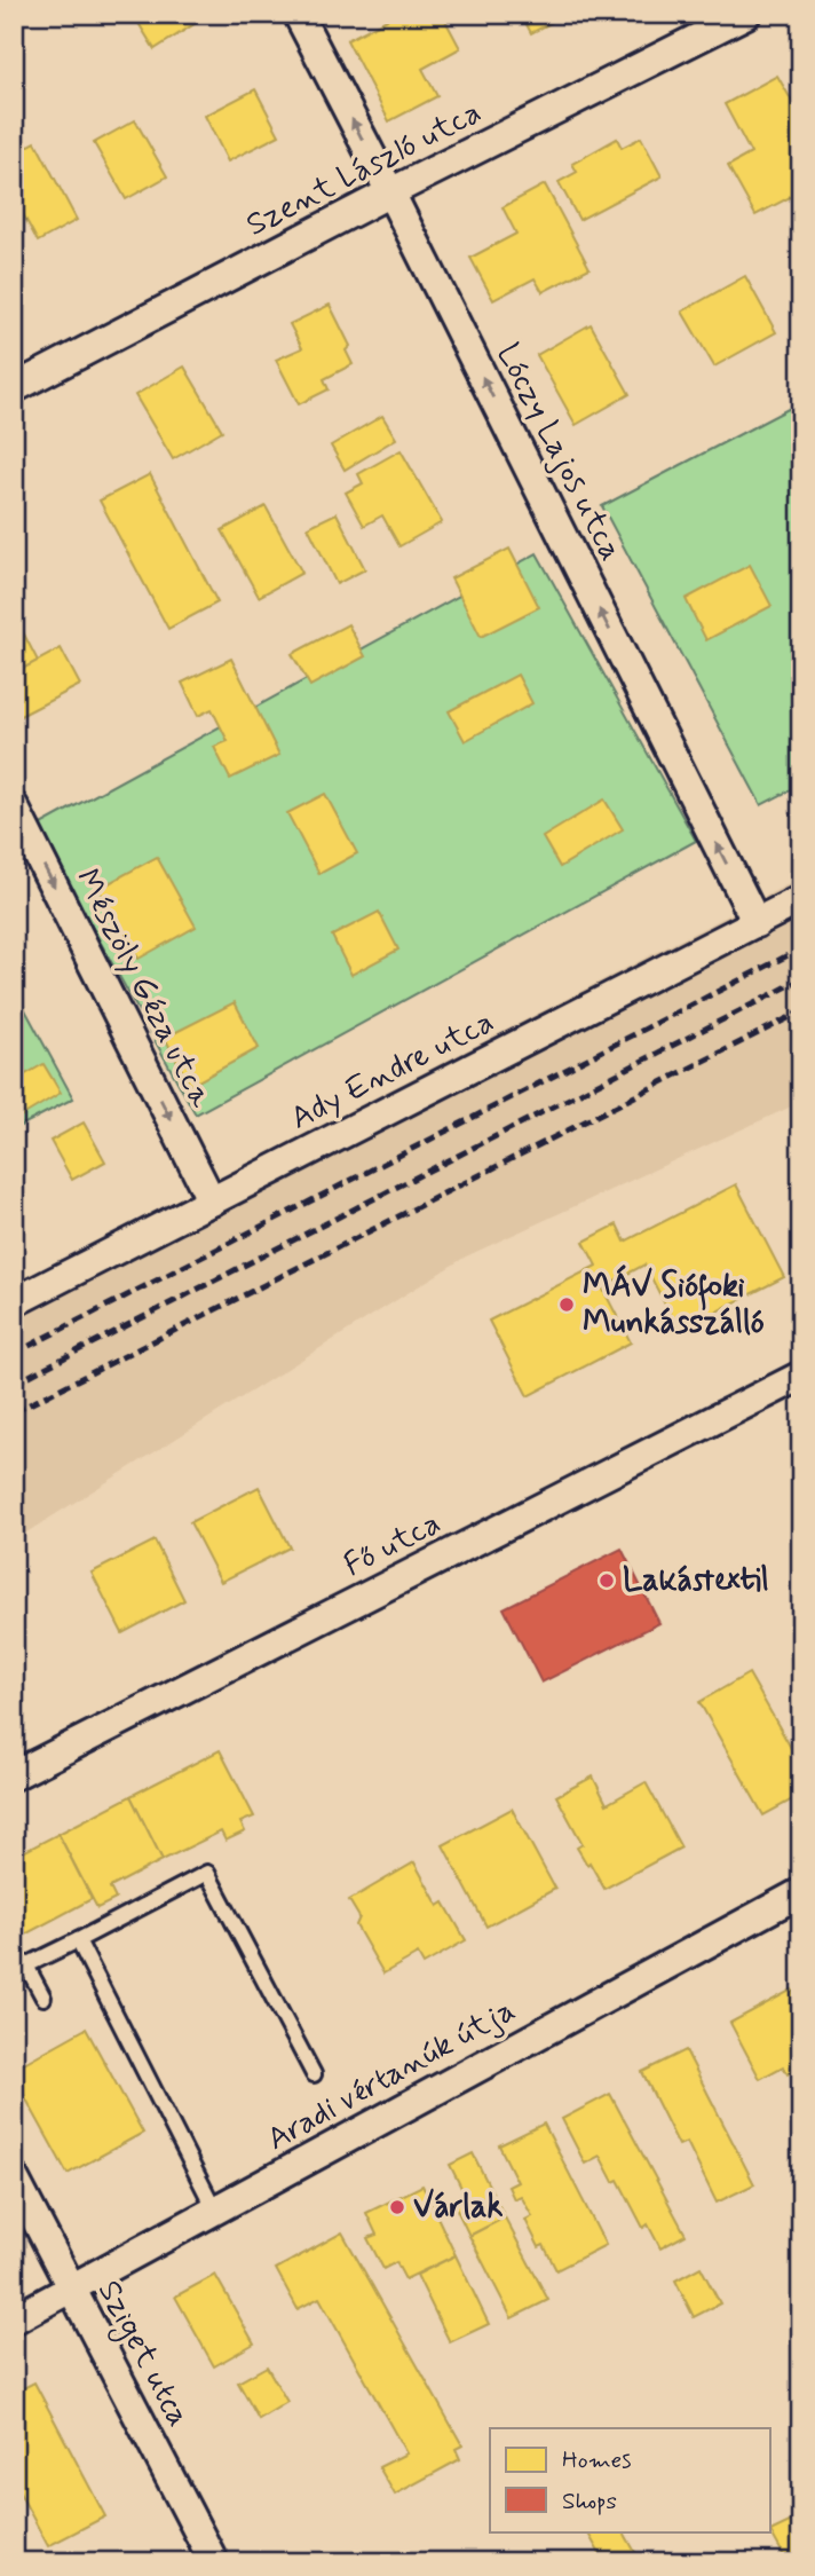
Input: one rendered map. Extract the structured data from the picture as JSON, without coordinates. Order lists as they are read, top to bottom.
{
  "streets": {
    "street": [
      "Szent László utca",
      "Lóczy Lajos utca",
      "Mészöly Géza utca",
      "Ady Endre utca",
      "Fő utca",
      "Aradi vértanúk útja",
      "Sziget utca"
    ]
  },
  "crossings": [
    ["Szent László utca", "Lóczy Lajos utca"],
    ["Lóczy Lajos utca", "Ady Endre utca"],
    ["Mészöly Géza utca", "Ady Endre utca"],
    ["Aradi vértanúk útja", "Sziget utca"]
  ],
  "one_way": ["Lóczy Lajos utca", "Mészöly Géza utca"],
  "places": ["MÁV Siófoki Munkásszálló", "Lakástextil", "Várlak"],
  "legend": ["Homes", "Shops"]
}
